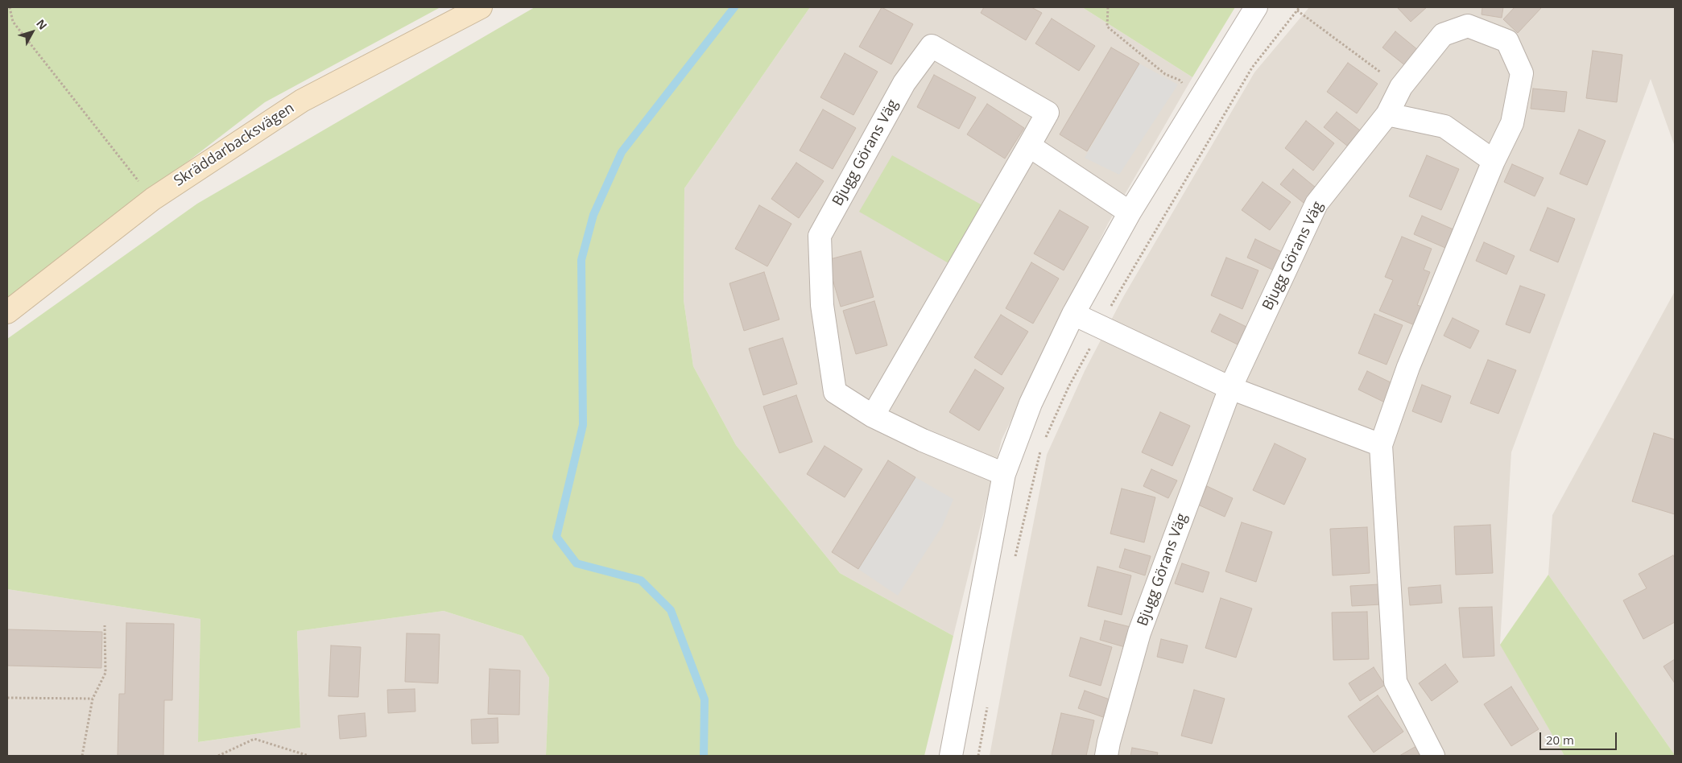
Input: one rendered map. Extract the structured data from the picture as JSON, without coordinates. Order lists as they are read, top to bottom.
{
  "streets": {
    "street": ["Skräddarbacksvägen", "Bjugg Görans Väg"]
  },
  "scale_bar": "20 m",
  "north": "top right"
}
